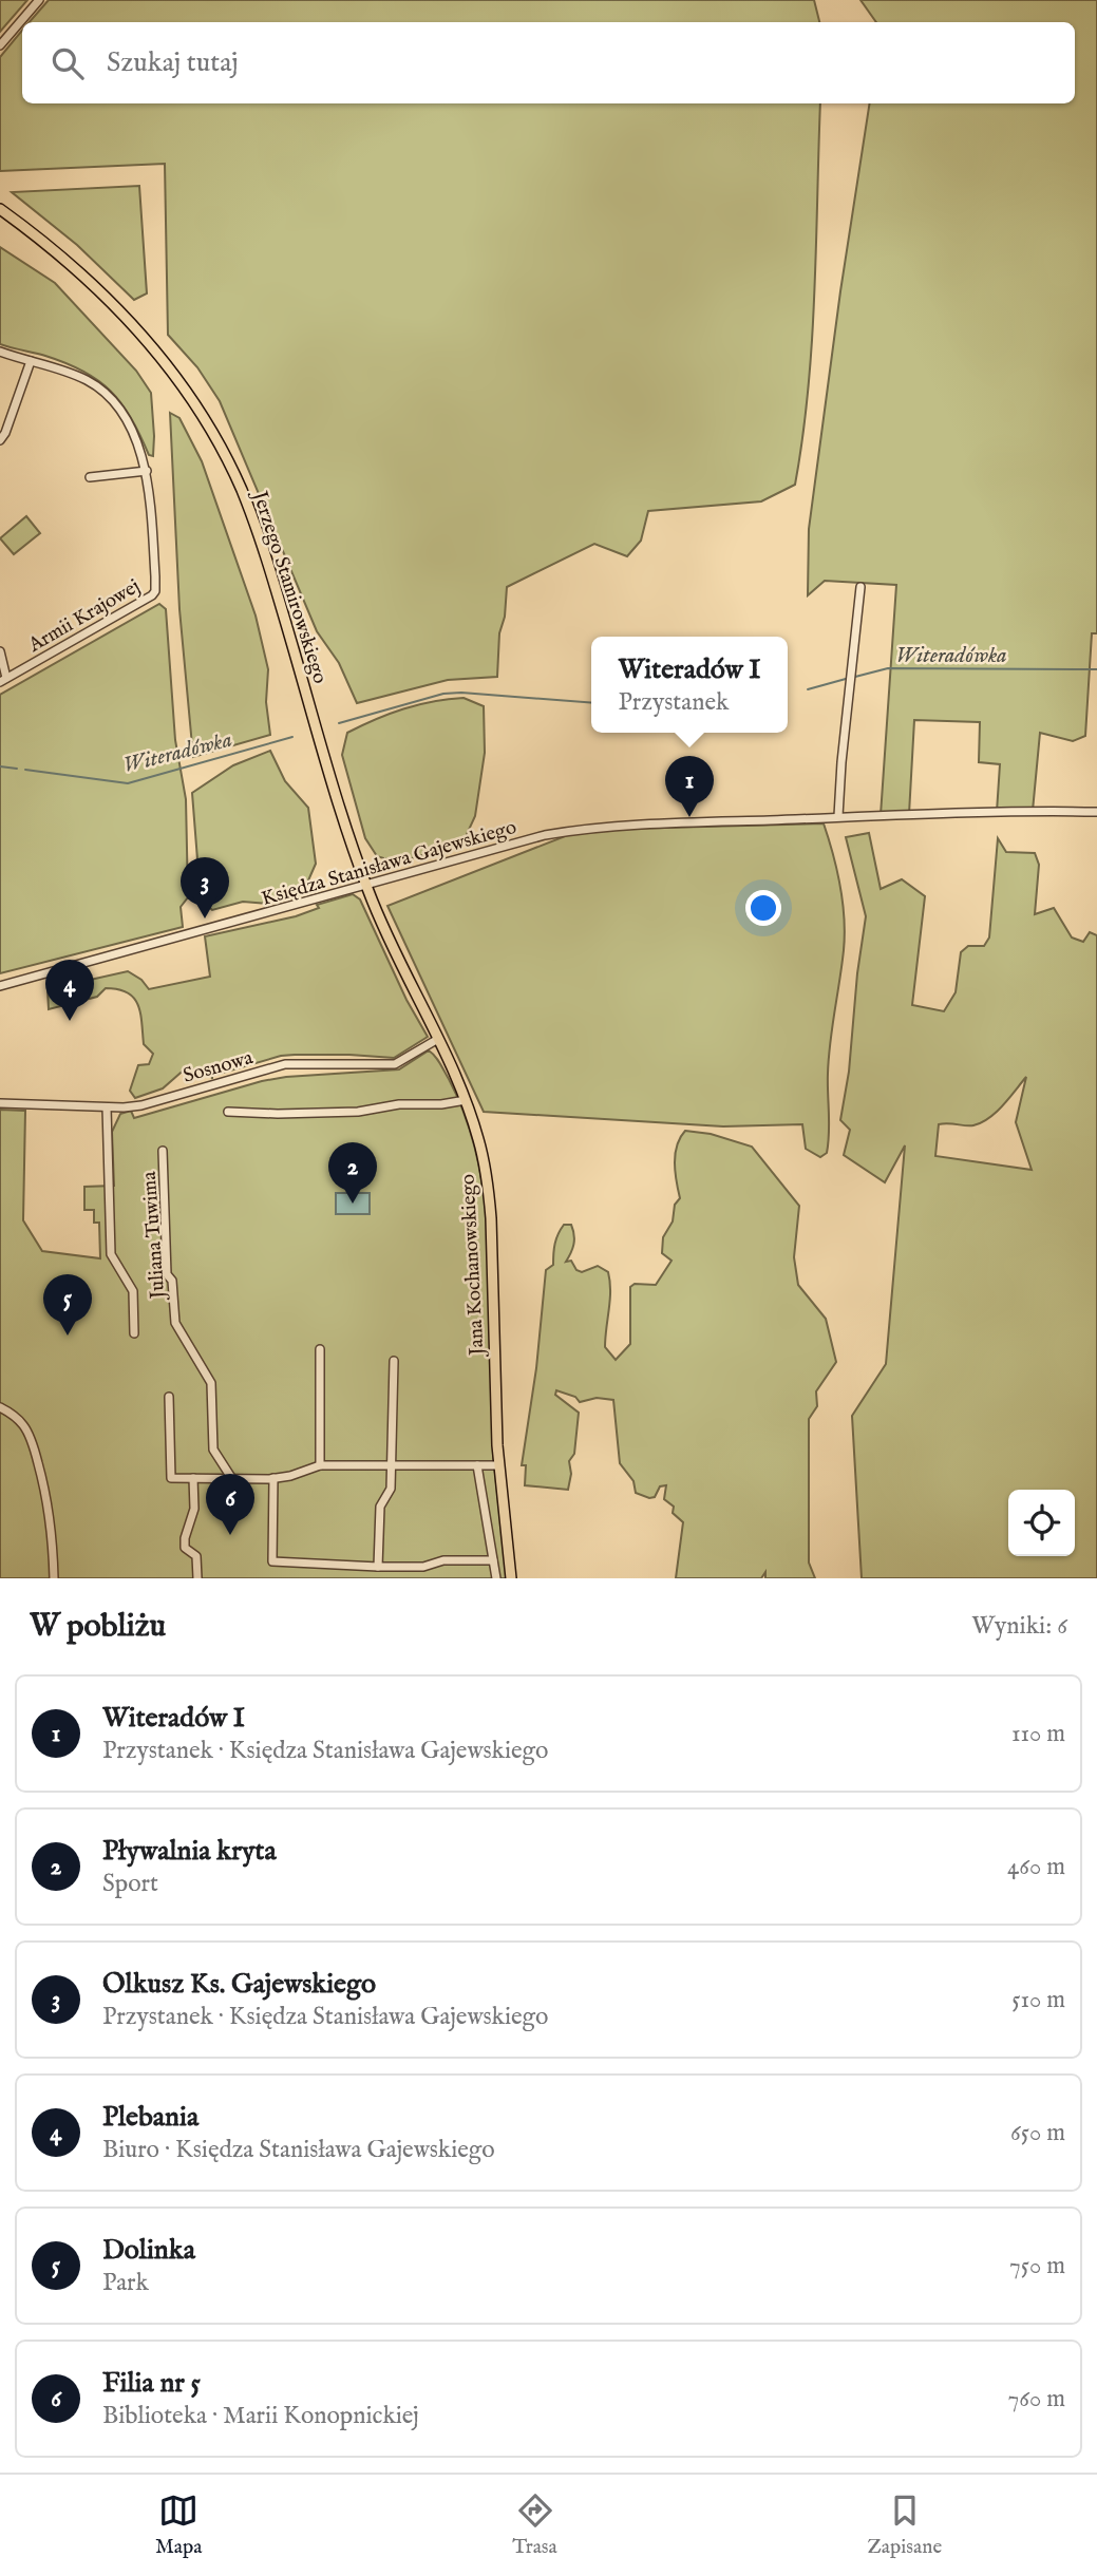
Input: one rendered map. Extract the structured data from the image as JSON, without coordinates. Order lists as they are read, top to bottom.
{
  "streets": {
    "main road": ["Jerzego Stamirowskiego", "Jana Kochanowskiego"],
    "street": [
      "Armii Krajowej",
      "Księdza Stanisława Gajewskiego",
      "Sosnowa",
      "Juliana Tuwima"
    ]
  },
  "crossings": [
    ["Jerzego Stamirowskiego", "Księdza Stanisława Gajewskiego"],
    ["Jerzego Stamirowskiego", "Jana Kochanowskiego"],
    ["Księdza Stanisława Gajewskiego", "Jana Kochanowskiego"],
    ["Sosnowa", "Juliana Tuwima"],
    ["Sosnowa", "Jana Kochanowskiego"]
  ],
  "water": ["Witeradówka"],
  "page": {
    "search": "Szukaj tutaj",
    "popup": ["Witeradów I", "Przystanek"],
    "pins": [
      "1",
      "3",
      "4",
      "2",
      "5",
      "6"
    ],
    "heading": ["W pobliżu", "Wyniki: 6"],
    "list": [
      {
        "mark": "1",
        "name": "Witeradów I",
        "note": "Przystanek · Księdza Stanisława Gajewskiego",
        "value": "110 m"
      },
      {
        "mark": "2",
        "name": "Pływalnia kryta",
        "note": "Sport",
        "value": "460 m"
      },
      {
        "mark": "3",
        "name": "Olkusz Ks. Gajewskiego",
        "note": "Przystanek · Księdza Stanisława Gajewskiego",
        "value": "510 m"
      },
      {
        "mark": "4",
        "name": "Plebania",
        "note": "Biuro · Księdza Stanisława Gajewskiego",
        "value": "650 m"
      },
      {
        "mark": "5",
        "name": "Dolinka",
        "note": "Park",
        "value": "750 m"
      },
      {
        "mark": "6",
        "name": "Filia nr 5",
        "note": "Biblioteka · Marii Konopnickiej",
        "value": "760 m"
      }
    ],
    "nav": ["Mapa", "Trasa", "Zapisane"]
  }
}
